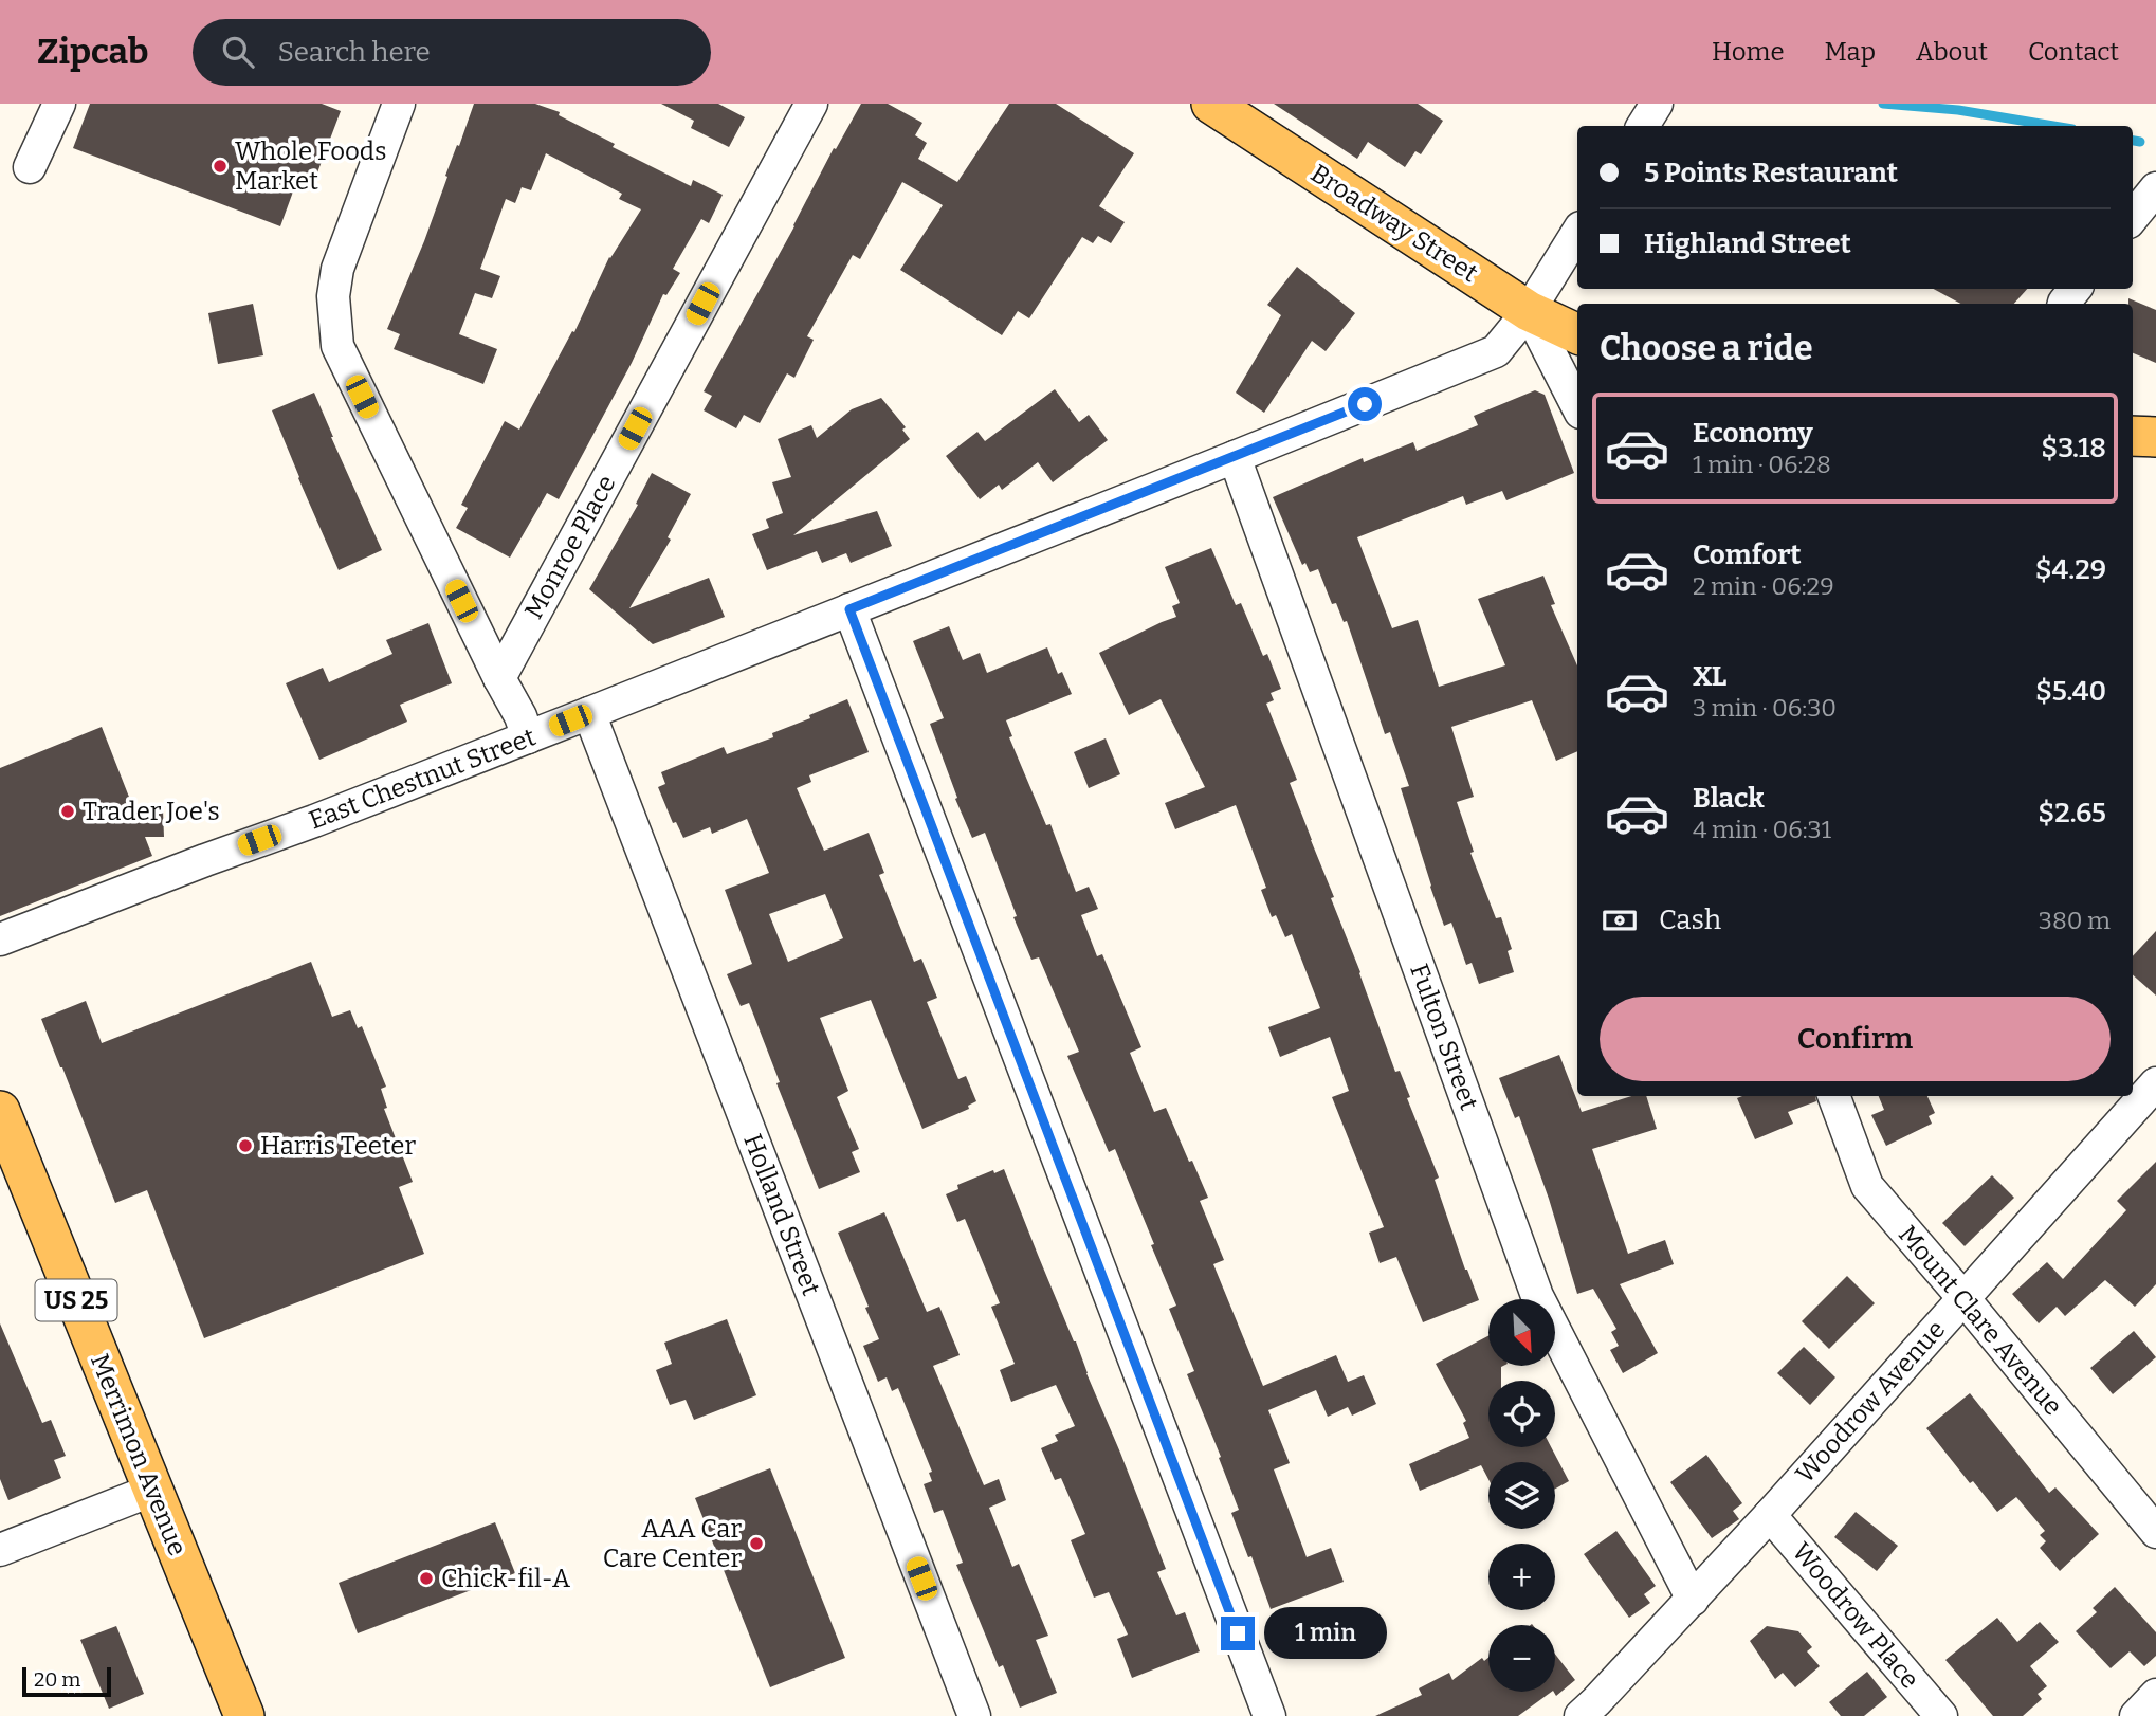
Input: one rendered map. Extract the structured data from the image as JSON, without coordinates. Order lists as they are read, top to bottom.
{
  "streets": {
    "main road": ["Broadway Street", "US 25", "Merrimon Avenue"],
    "street": [
      "Monroe Place",
      "East Chestnut Street",
      "Fulton Street",
      "Holland Street",
      "Mount Clare Avenue",
      "Woodrow Avenue",
      "Woodrow Place"
    ]
  },
  "crossings": [
    ["Broadway Street", "East Chestnut Street"],
    ["East Chestnut Street", "Fulton Street"],
    ["East Chestnut Street", "Holland Street"],
    ["Fulton Street", "Woodrow Avenue"],
    ["Mount Clare Avenue", "Woodrow Avenue"],
    ["Woodrow Avenue", "Woodrow Place"]
  ],
  "places": [
    "Whole Foods Market",
    "Trader Joe's",
    "Harris Teeter",
    "AAA Car Care Center",
    "Chick-fil-A"
  ],
  "scale_bar": "20 m",
  "north": "bottom right",
  "page": {
    "header": "Zipcab",
    "search": "Search here",
    "nav": [
      "Home",
      "Map",
      "About",
      "Contact"
    ],
    "banner": ["5 Points Restaurant", "Highland Street"],
    "heading": "Choose a ride",
    "list": [
      {
        "name": "Economy",
        "note": "1 min · 06:28",
        "value": "$3.18"
      },
      {
        "name": "Comfort",
        "note": "2 min · 06:29",
        "value": "$4.29"
      },
      {
        "name": "XL",
        "note": "3 min · 06:30",
        "value": "$5.40"
      },
      {
        "name": "Black",
        "note": "4 min · 06:31",
        "value": "$2.65"
      }
    ],
    "pay": ["Cash", "380 m"],
    "buttons": "Confirm",
    "map_buttons": ["+", "−"],
    "bubble": "1 min",
    "scale": "20 m"
  }
}
